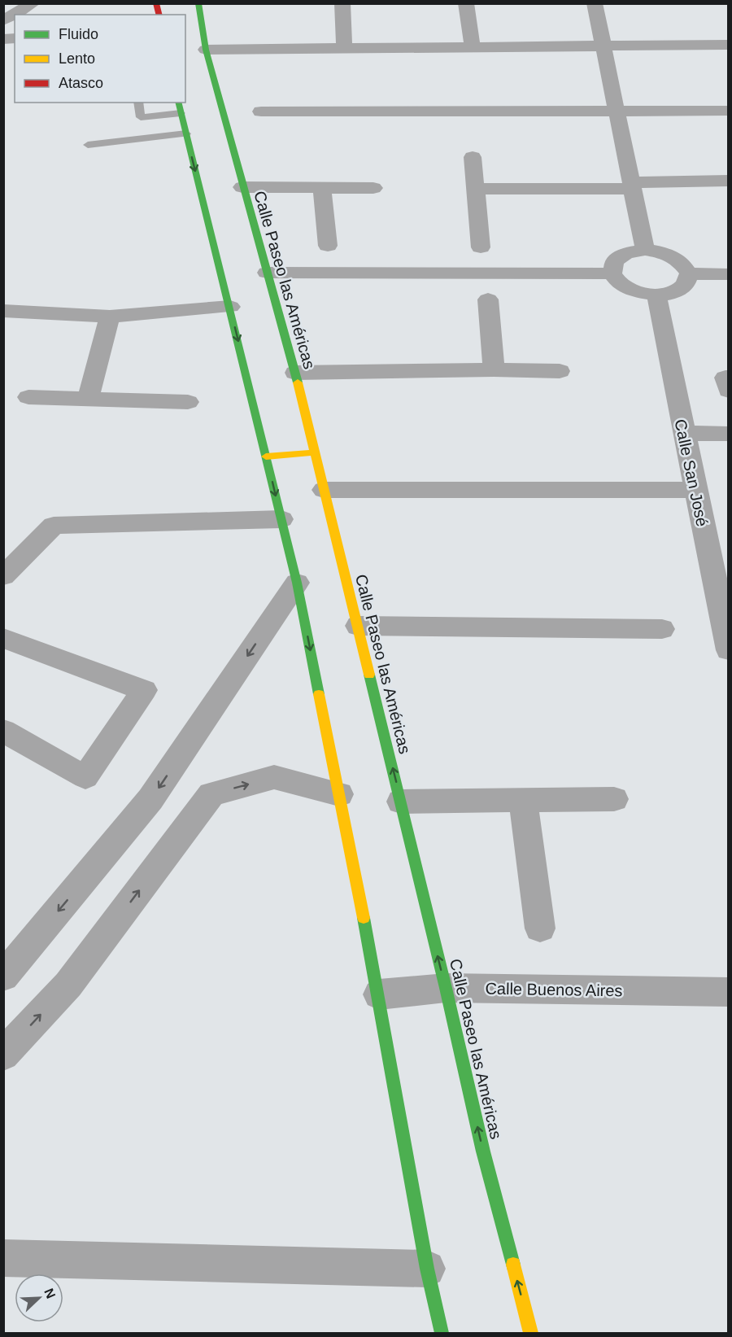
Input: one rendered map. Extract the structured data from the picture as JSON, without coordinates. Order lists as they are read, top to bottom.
{
  "streets": {
    "street": ["Calle Paseo las Américas", "Calle San José", "Calle Buenos Aires"]
  },
  "crossings": [
    ["Calle Paseo las Américas", "Calle Buenos Aires"]
  ],
  "legend": ["Fluido", "Lento", "Atasco"],
  "north": "top right"
}
